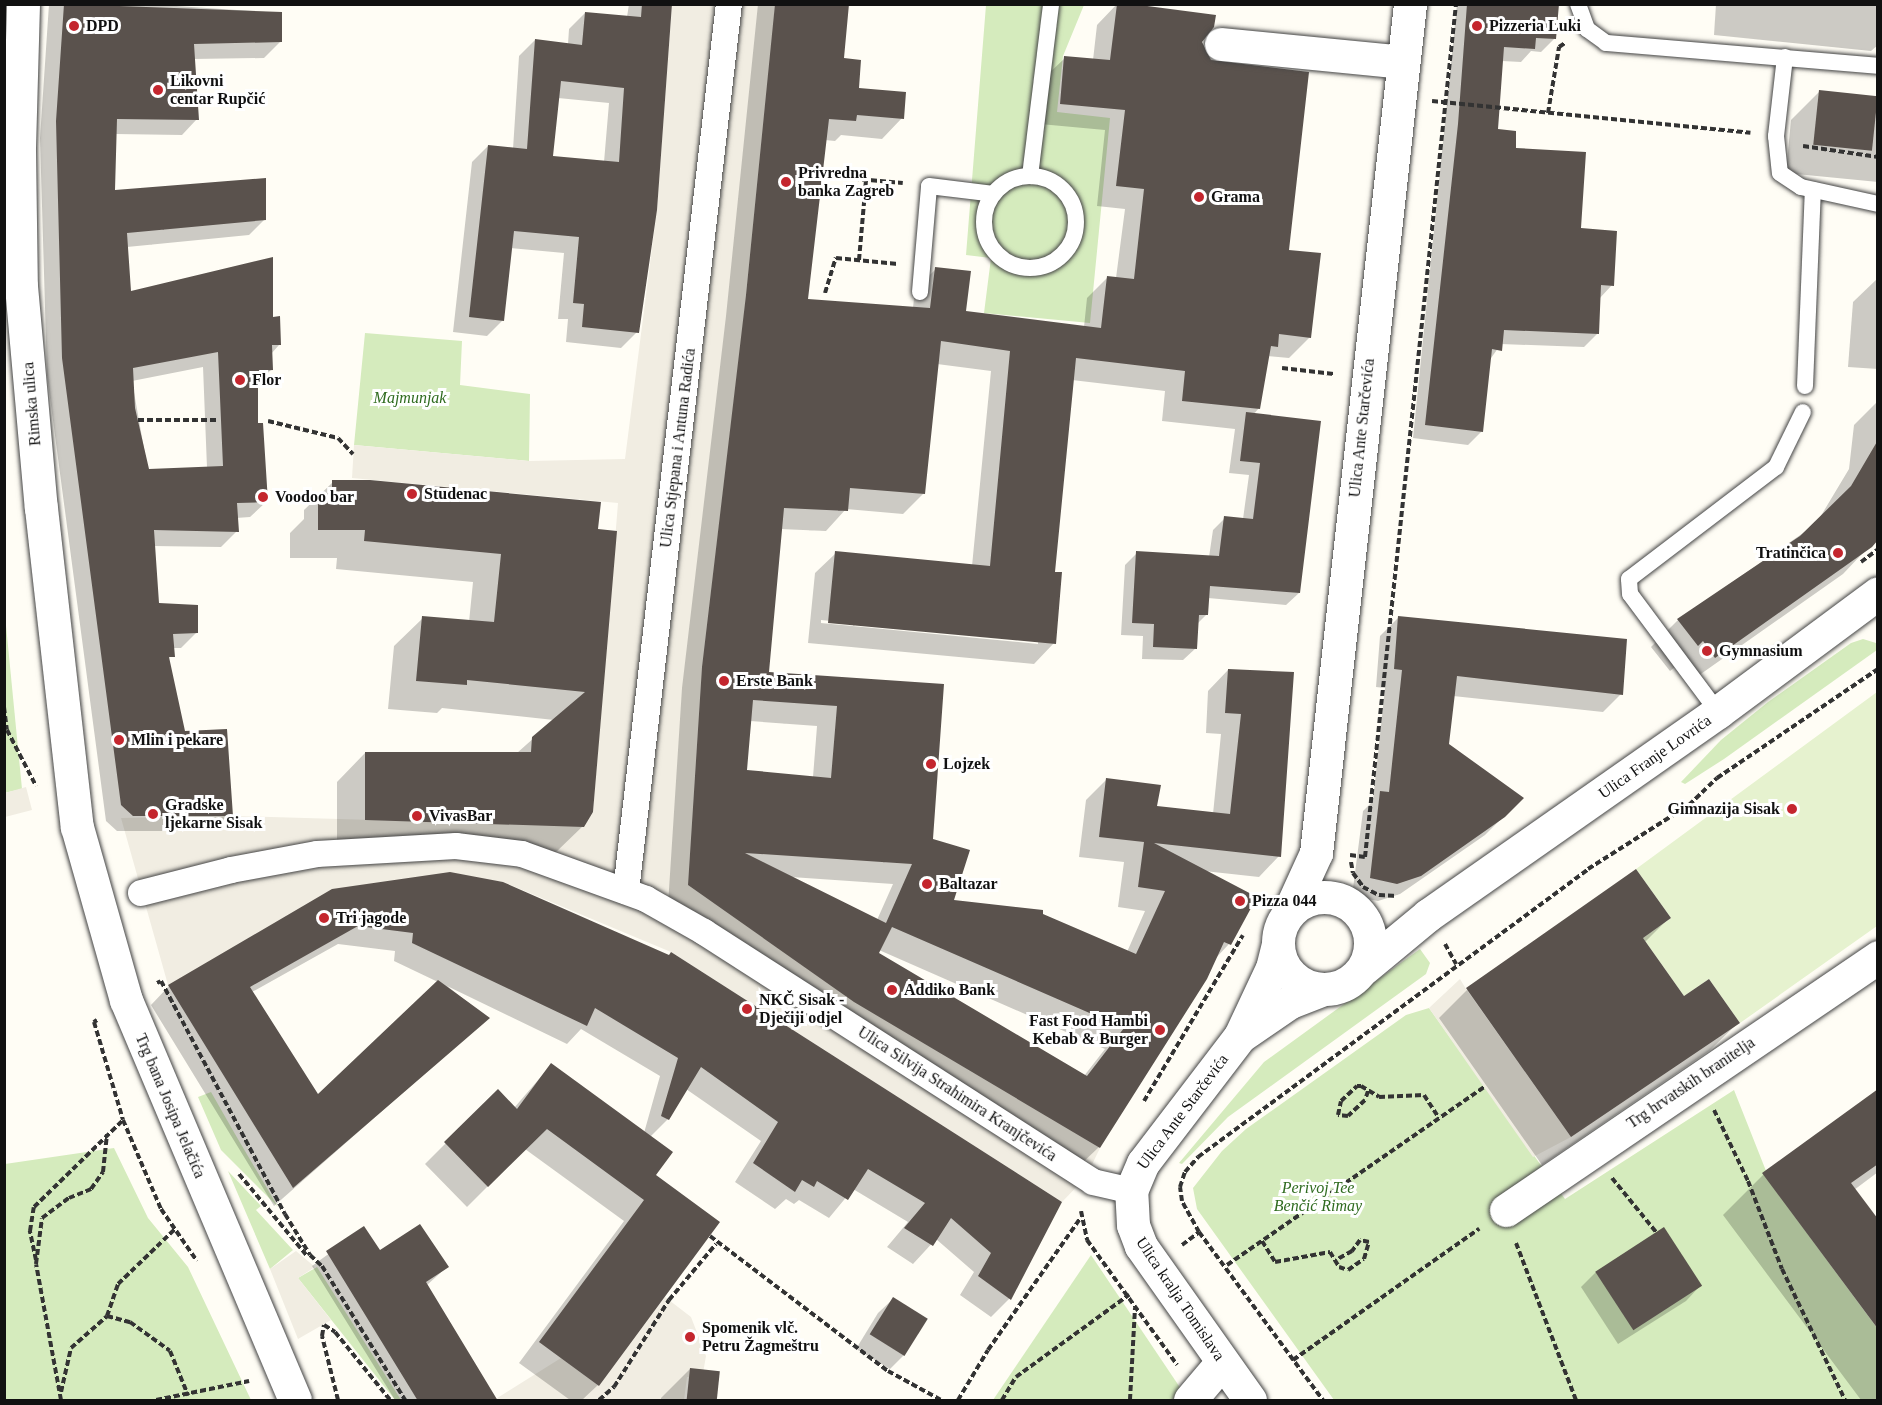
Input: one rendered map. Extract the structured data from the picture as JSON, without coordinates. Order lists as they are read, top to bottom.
{
  "streets": {
    "street": [
      "Rimska ulica",
      "Ulica Ante Starčevića",
      "Ulica Stjepana i Antuna Radića",
      "Ulica Franje Lovrića",
      "Trg hrvatskih branitelja",
      "Ulica Silvija Strahimira Kranjčevića",
      "Trg bana Josipa Jelačića",
      "Ulica kralja Tomislava"
    ]
  },
  "crossings": [
    ["Rimska ulica", "Trg bana Josipa Jelačića"],
    ["Ulica Ante Starčevića", "Ulica Franje Lovrića"],
    ["Ulica Ante Starčevića", "Ulica Silvija Strahimira Kranjčevića"],
    ["Ulica Ante Starčevića", "Ulica kralja Tomislava"],
    ["Ulica Stjepana i Antuna Radića", "Ulica Silvija Strahimira Kranjčevića"],
    ["Ulica Silvija Strahimira Kranjčevića", "Ulica kralja Tomislava"]
  ],
  "parks": ["Majmunjak", "Perivoj Tee Benčić Rimay"],
  "places": [
    "DPD",
    "Pizzeria Luki",
    "Likovni centar Rupčić",
    "Privredna banka Zagreb",
    "Grama",
    "Flor",
    "Studenac",
    "Voodoo bar",
    "Tratinčica",
    "Gymnasium",
    "Erste Bank",
    "Mlin i pekare",
    "Lojzek",
    "Gimnazija Sisak",
    "Gradske ljekarne Sisak",
    "VivasBar",
    "Baltazar",
    "Pizza 044",
    "Tri jagode",
    "Addiko Bank",
    "NKČ Sisak - Dječiji odjel",
    "Fast Food Hambi Kebab & Burger",
    "Spomenik vlč. Petru Žagmeštru"
  ]
}
